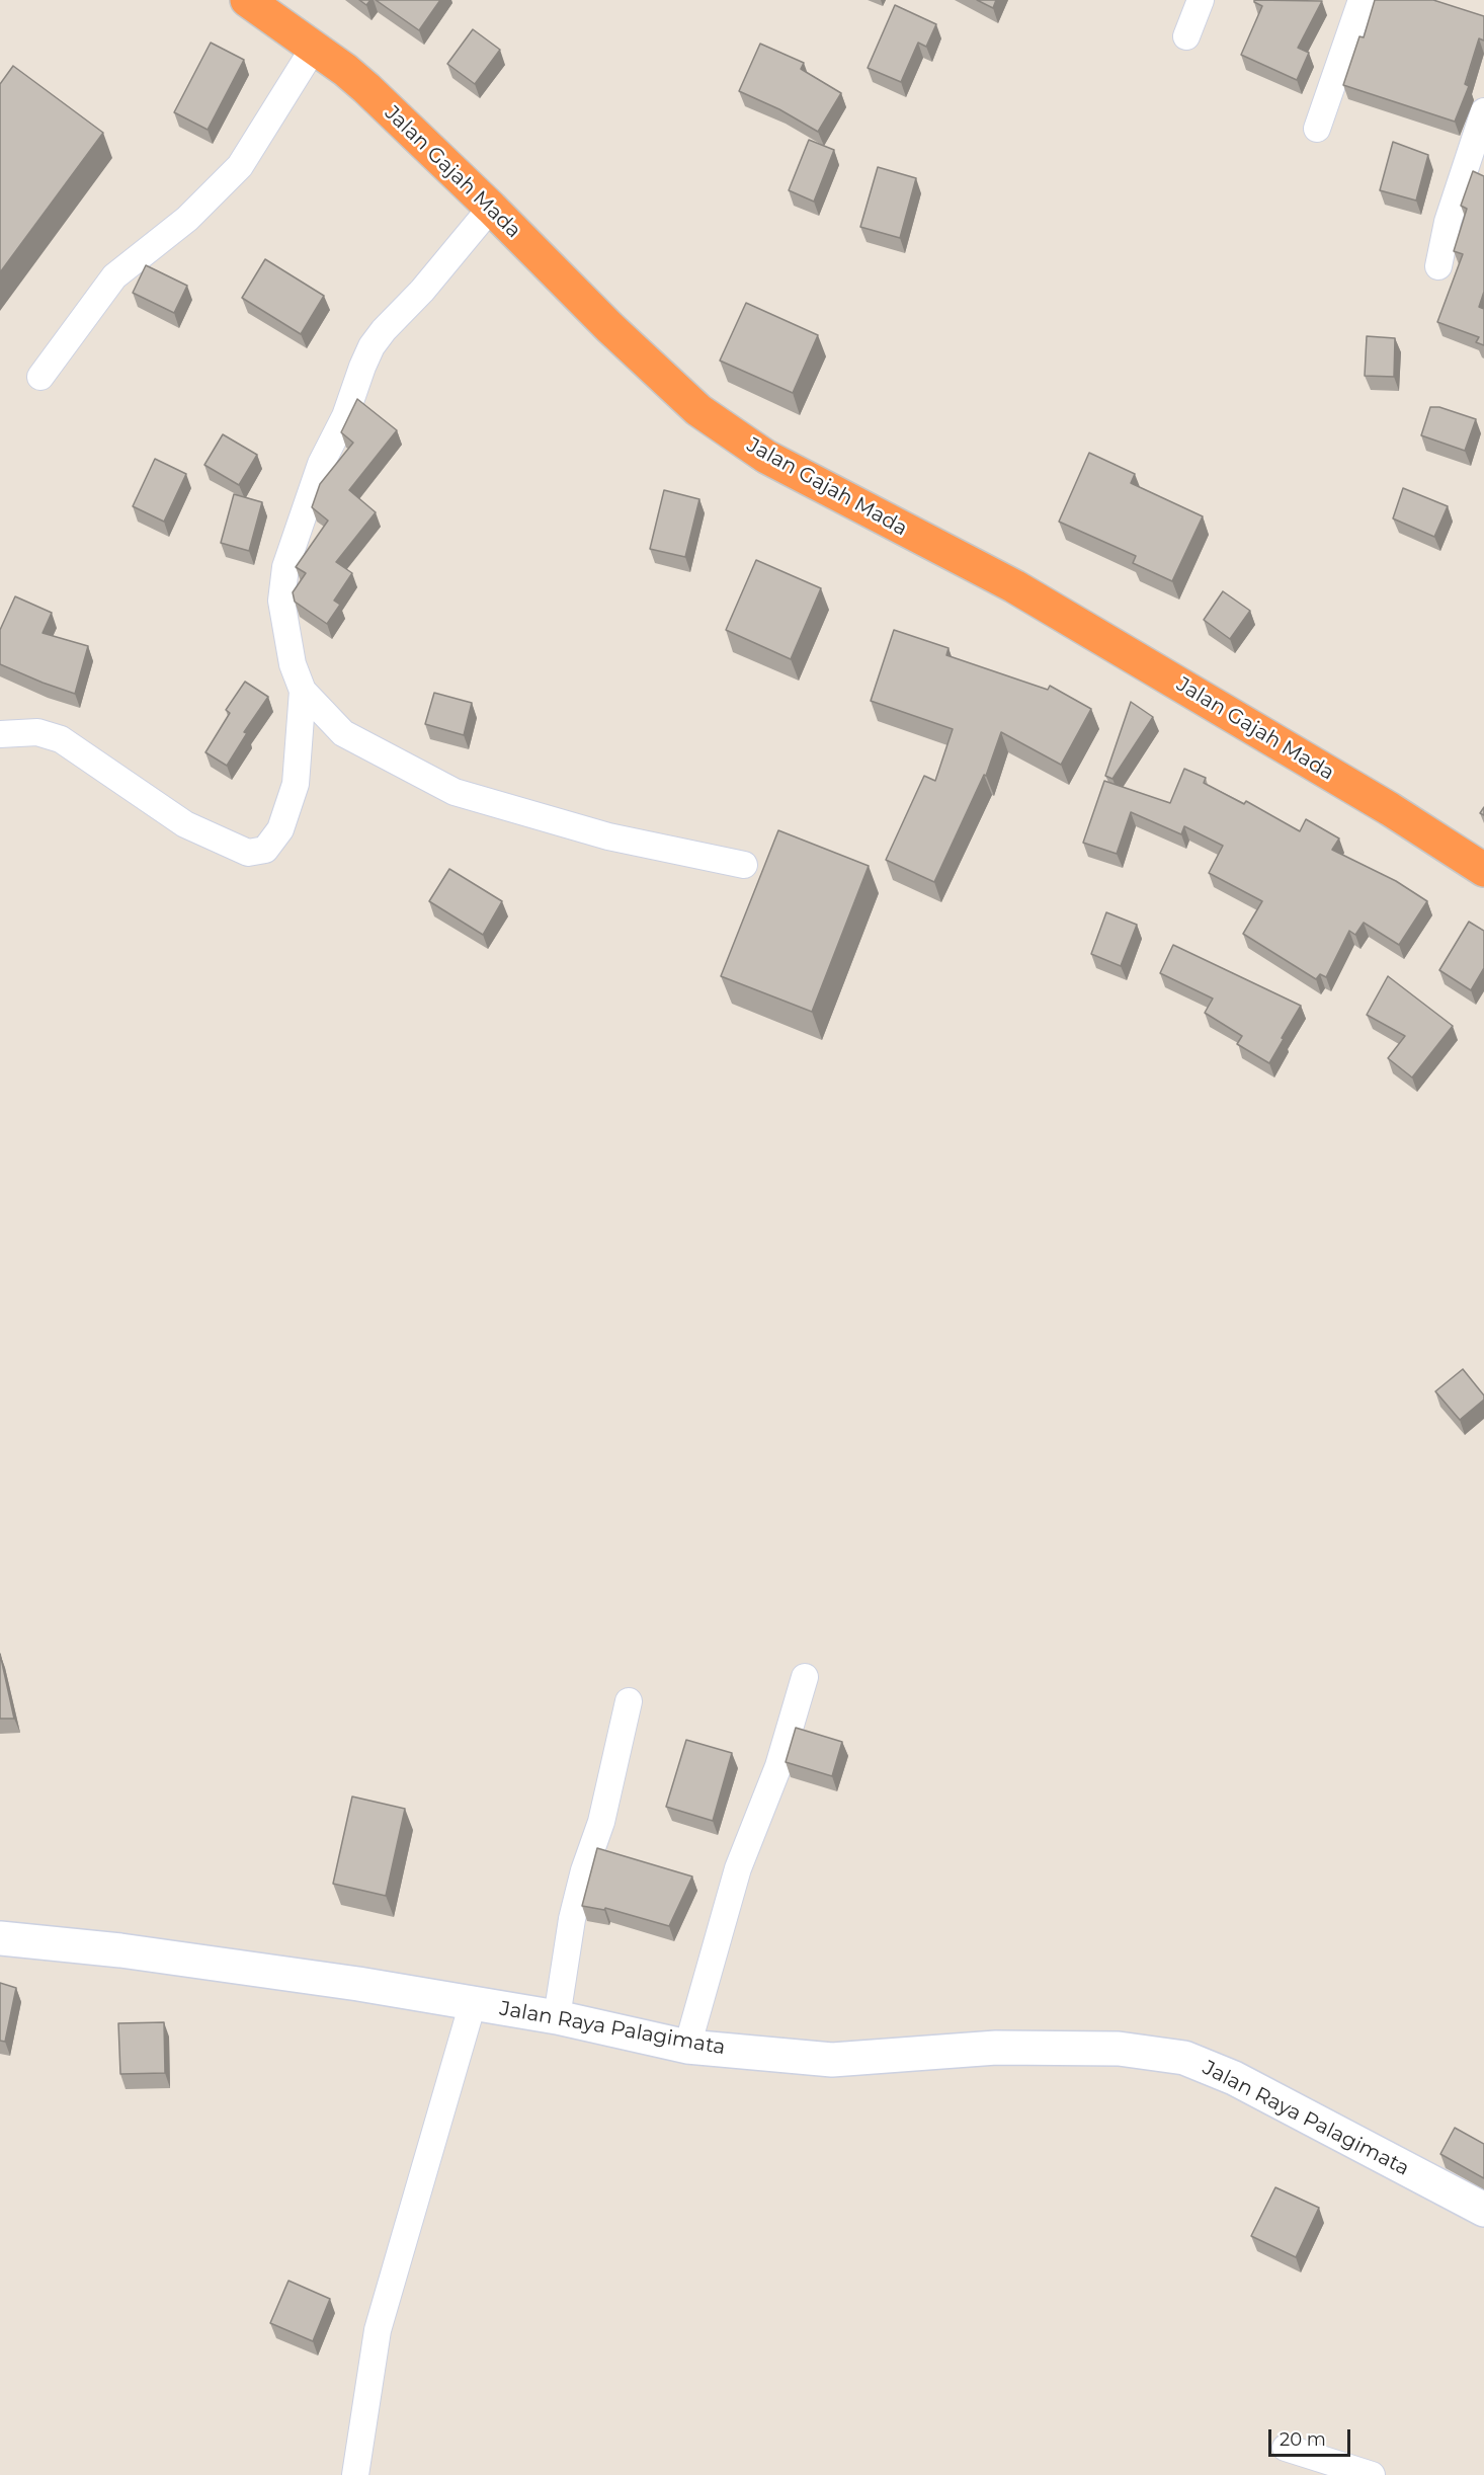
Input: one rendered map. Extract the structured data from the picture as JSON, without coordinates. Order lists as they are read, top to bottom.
{
  "streets": {
    "highway": ["Jalan Gajah Mada"],
    "street": ["Jalan Raya Palagimata"]
  },
  "scale_bar": "20 m"
}
